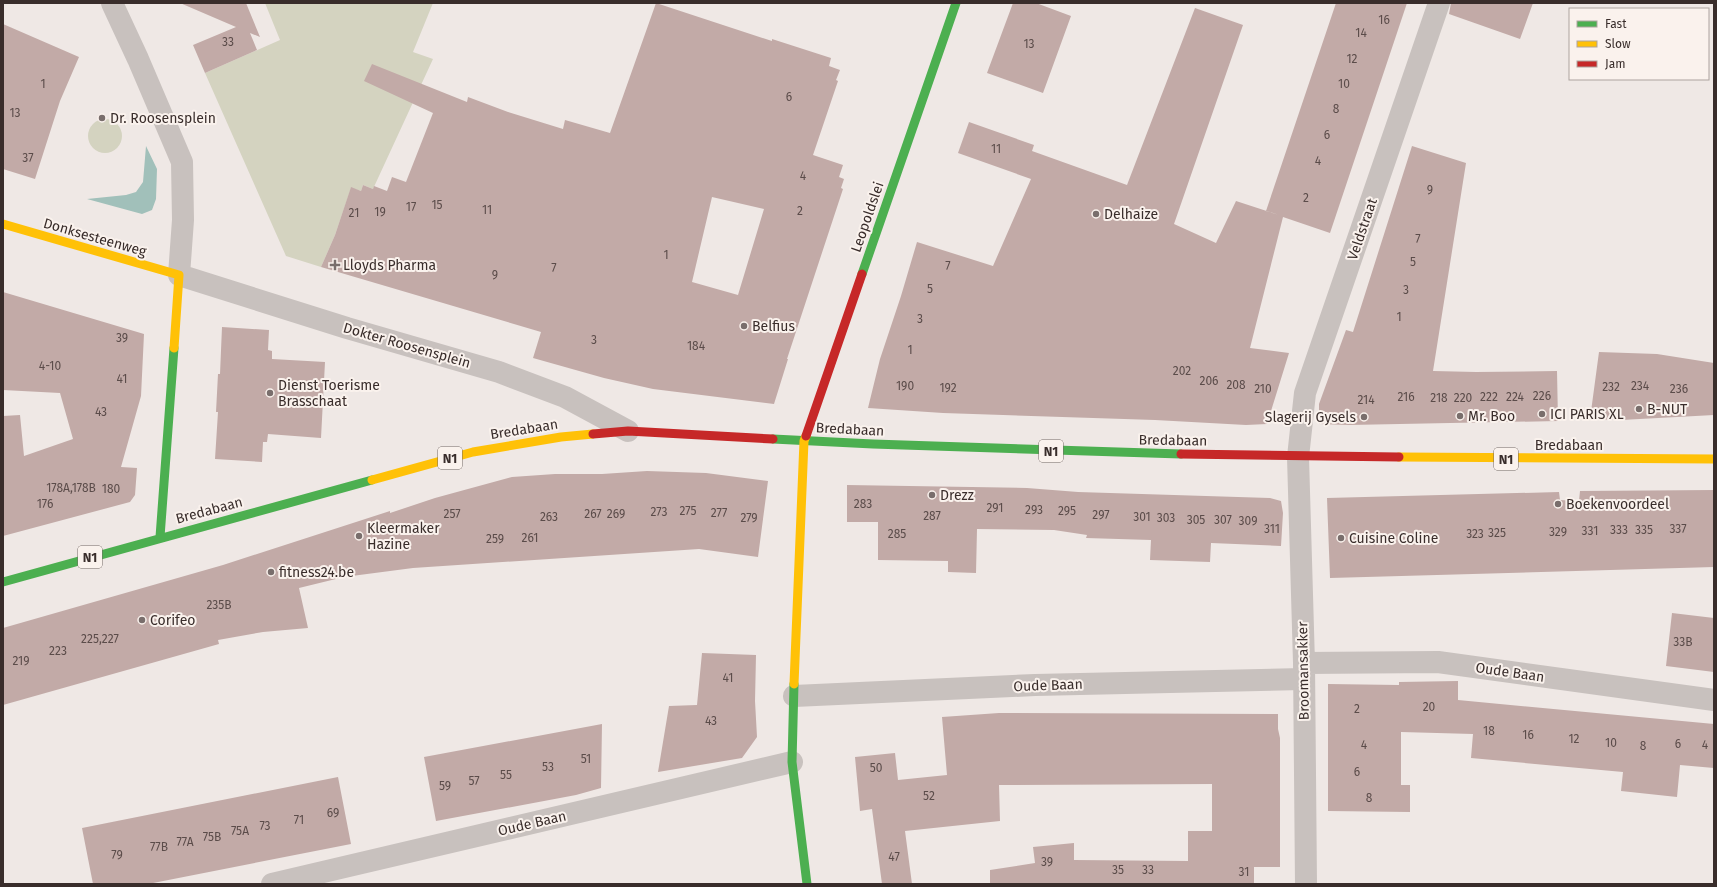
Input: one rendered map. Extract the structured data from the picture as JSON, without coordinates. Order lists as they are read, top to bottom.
{
  "streets": {
    "main road": [
      "Leopoldslei",
      "Donksesteenweg",
      "Bredabaan",
      "N1"
    ],
    "street": [
      "Veldstraat",
      "Dokter Roosensplein",
      "Broomansakker",
      "Oude Baan"
    ]
  },
  "crossings": [
    ["Leopoldslei", "Bredabaan"],
    ["Veldstraat", "Bredabaan"],
    ["Veldstraat", "Broomansakker"],
    ["Donksesteenweg", "Dokter Roosensplein"],
    ["Dokter Roosensplein", "Bredabaan"],
    ["Bredabaan", "Broomansakker"],
    ["Broomansakker", "Oude Baan"]
  ],
  "places": {
    "other": [
      "Dr. Roosensplein",
      "Delhaize",
      "Belfius",
      "Dienst Toerisme Brasschaat",
      "B-NUT",
      "ICI PARIS XL",
      "Mr. Boo",
      "Slagerij Gysels",
      "Drezz",
      "Boekenvoordeel",
      "Kleermaker Hazine",
      "Cuisine Coline",
      "fitness24.be",
      "Corifeo"
    ],
    "health": ["Lloyds Pharma"]
  },
  "house_numbers": [
    "16",
    "14",
    "33",
    "13",
    "12",
    "1",
    "10",
    "6",
    "8",
    "13",
    "6",
    "11",
    "37",
    "4",
    "4",
    "9",
    "2",
    "15",
    "17",
    "11",
    "2",
    "19",
    "21",
    "7",
    "1",
    "5",
    "7",
    "7",
    "9",
    "5",
    "3",
    "1",
    "3",
    "39",
    "3",
    "184",
    "1",
    "4-10",
    "202",
    "41",
    "206",
    "208",
    "190",
    "234",
    "232",
    "192",
    "210",
    "236",
    "226",
    "216",
    "222",
    "224",
    "218",
    "220",
    "214",
    "43",
    "178A,178B",
    "180",
    "176",
    "283",
    "291",
    "293",
    "275",
    "295",
    "273",
    "277",
    "257",
    "267",
    "269",
    "297",
    "287",
    "263",
    "301",
    "279",
    "303",
    "305",
    "307",
    "309",
    "311",
    "337",
    "333",
    "335",
    "331",
    "329",
    "325",
    "285",
    "323",
    "261",
    "259",
    "235B",
    "225,227",
    "33B",
    "223",
    "219",
    "41",
    "20",
    "2",
    "43",
    "18",
    "16",
    "12",
    "10",
    "6",
    "4",
    "4",
    "8",
    "51",
    "53",
    "50",
    "6",
    "55",
    "57",
    "59",
    "52",
    "8",
    "69",
    "71",
    "73",
    "75A",
    "75B",
    "77A",
    "77B",
    "79",
    "47",
    "39",
    "35",
    "33",
    "31"
  ],
  "legend": ["Fast", "Slow", "Jam"]
}
